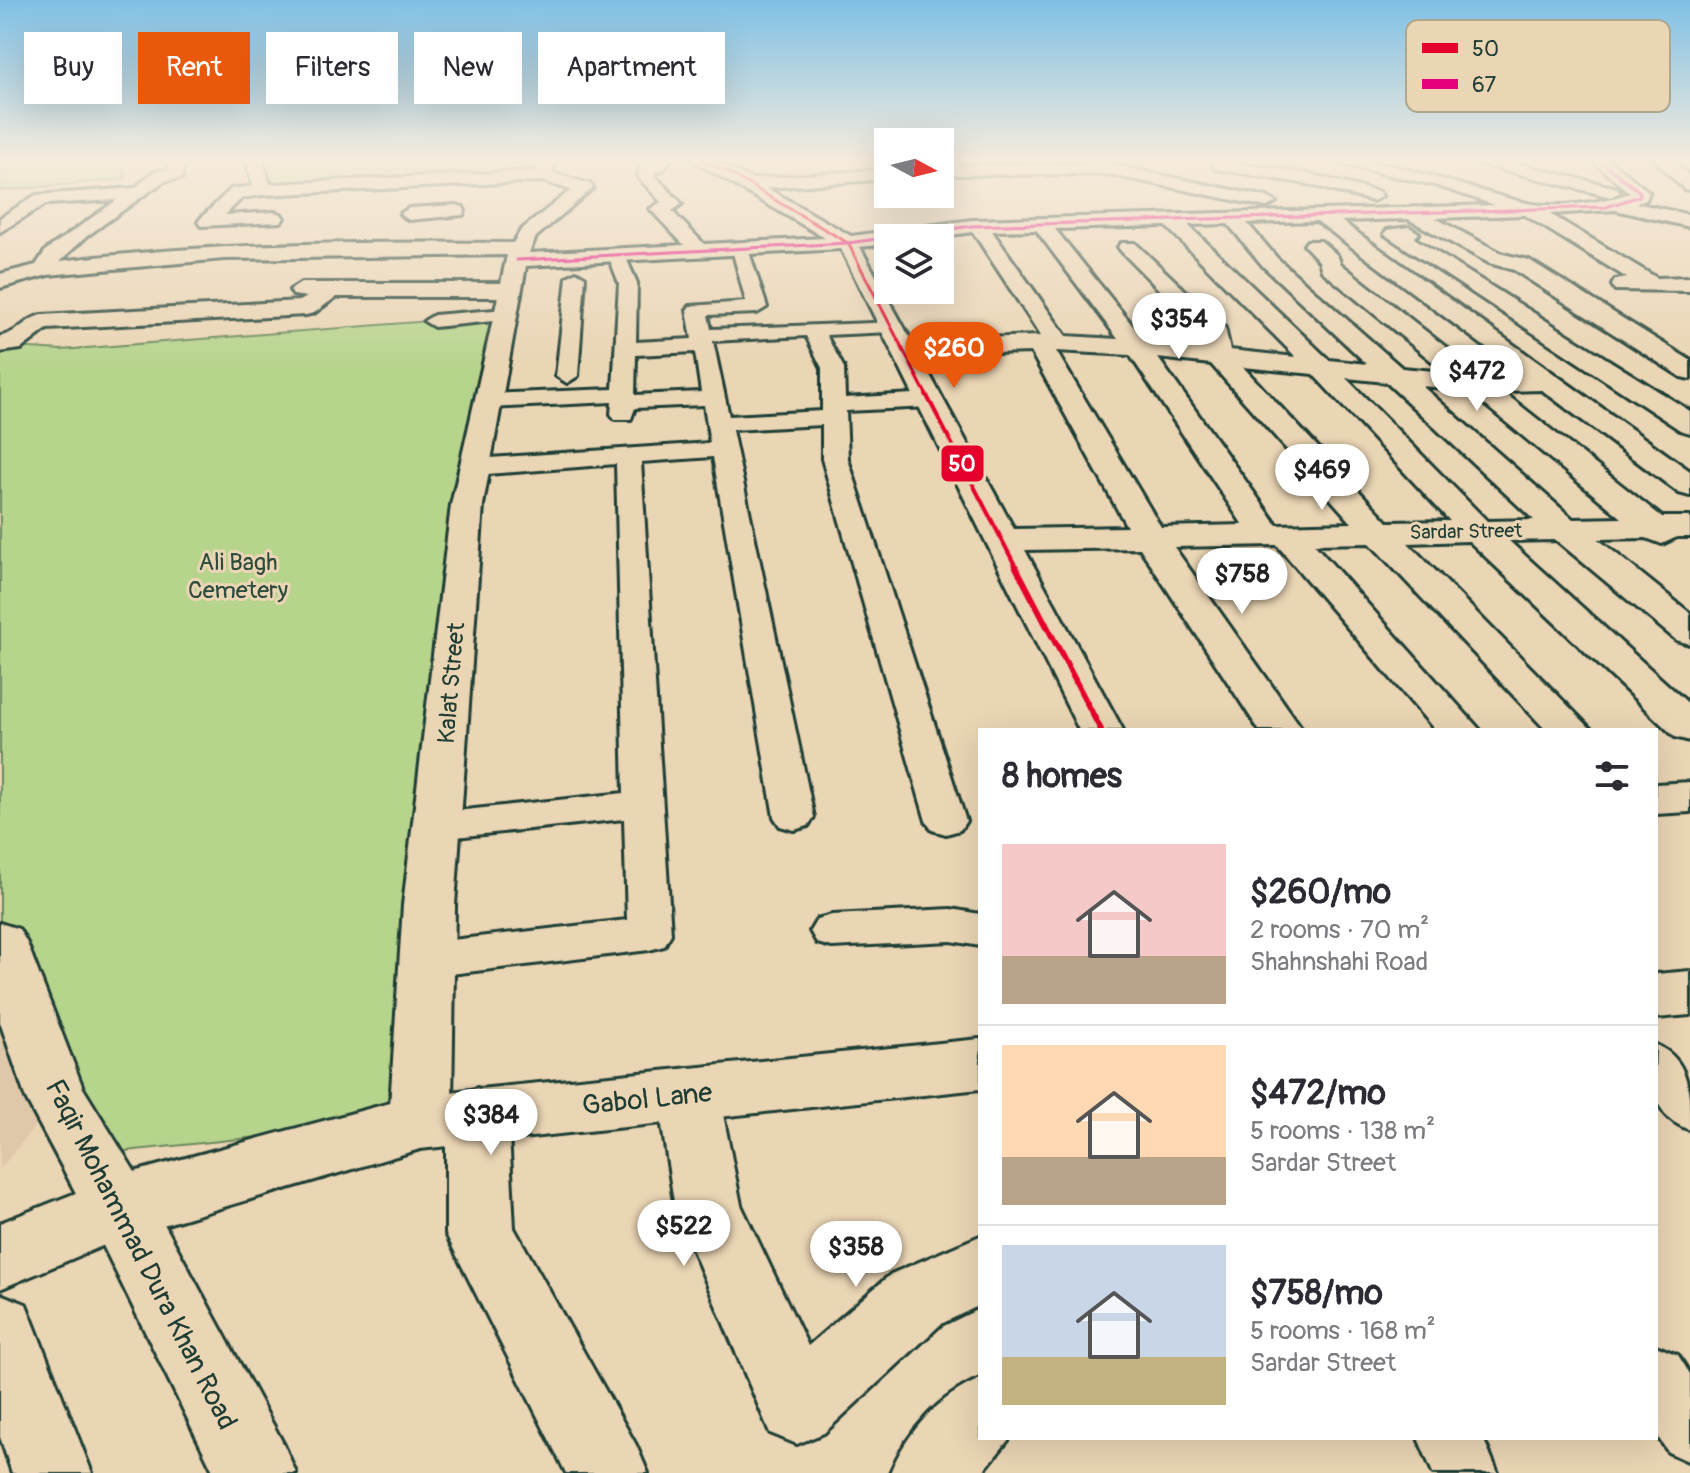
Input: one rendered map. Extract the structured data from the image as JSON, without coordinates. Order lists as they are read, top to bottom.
{
  "streets": {
    "street": [
      "Sardar Street",
      "Kalat Street",
      "Gabol Lane",
      "Faqir Mohammad Dura Khan Road"
    ]
  },
  "crossings": [
    ["Kalat Street", "Gabol Lane"],
    ["Gabol Lane", "Faqir Mohammad Dura Khan Road"]
  ],
  "parks": ["Ali Bagh Cemetery"],
  "lines": ["transit line 50", "transit line 67"],
  "legend": ["50", "67"],
  "north": "right",
  "page": {
    "chip": [
      "Buy",
      "Rent",
      "Filters",
      "New",
      "Apartment"
    ],
    "price": [
      "$354",
      "$260",
      "$472",
      "$469",
      "$758",
      "$384",
      "$522",
      "$358"
    ],
    "heading": "8 homes",
    "list": [
      {
        "name": "$260/mo",
        "note": "2 rooms · 70 m² · Shahnshahi Road"
      },
      {
        "name": "$472/mo",
        "note": "5 rooms · 138 m² · Sardar Street"
      },
      {
        "name": "$758/mo",
        "note": "5 rooms · 168 m² · Sardar Street"
      }
    ]
  }
}
